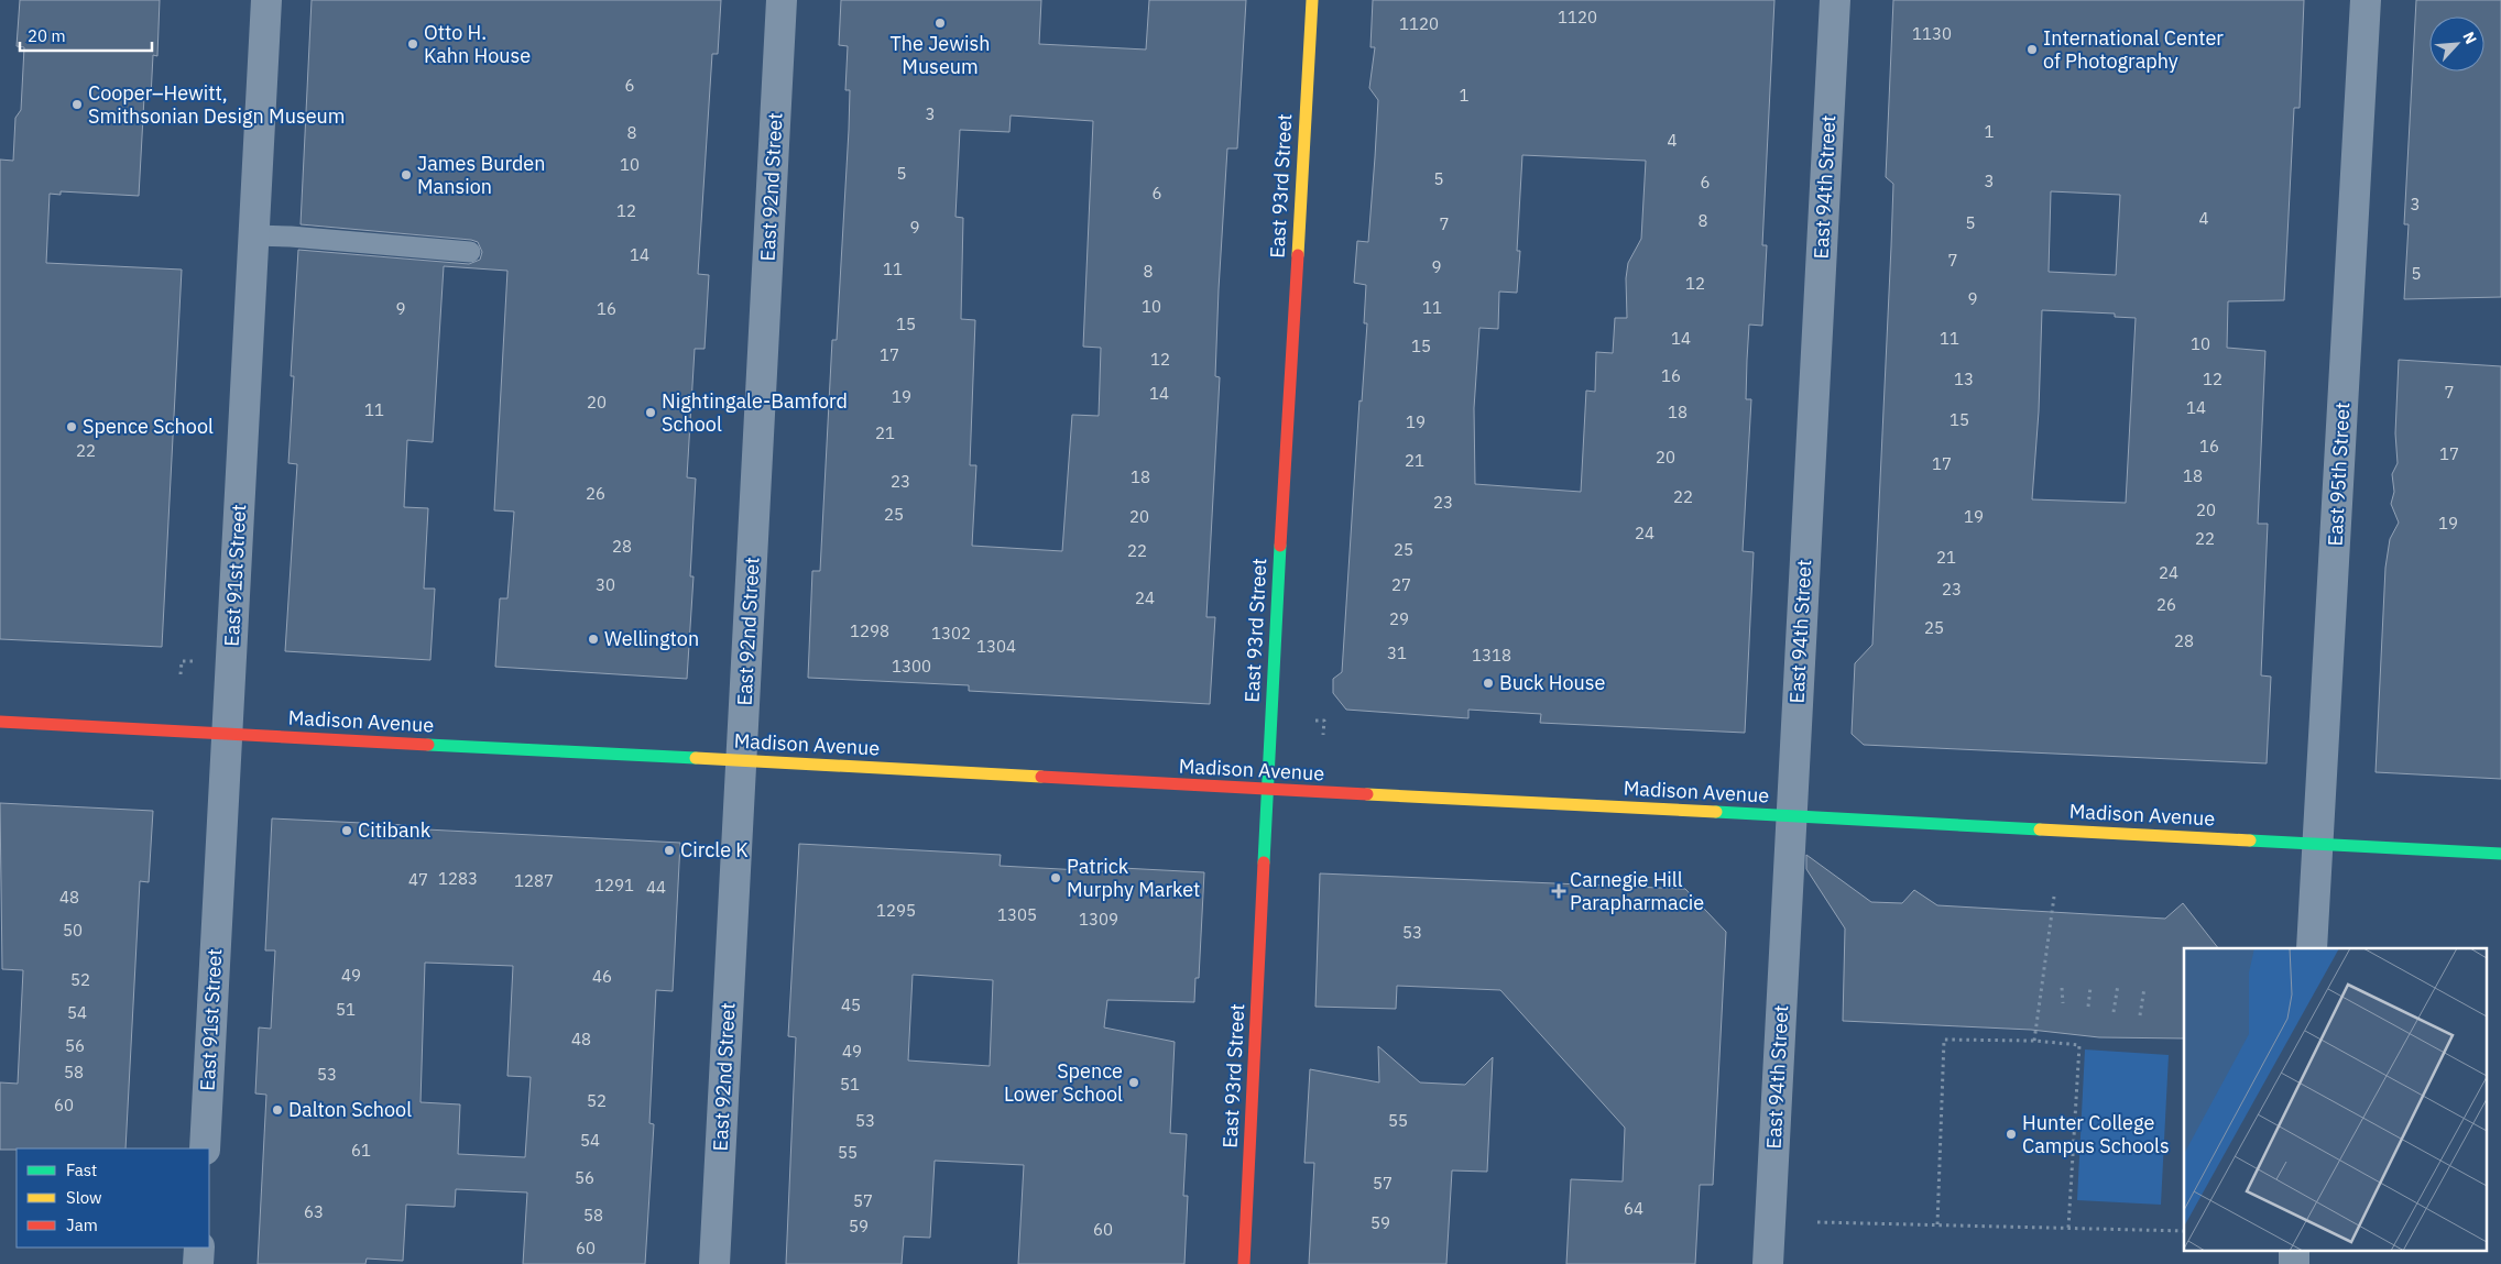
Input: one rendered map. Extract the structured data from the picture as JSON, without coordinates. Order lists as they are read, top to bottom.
{
  "streets": {
    "main road": ["East 93rd Street", "Madison Avenue"],
    "street": [
      "East 92nd Street",
      "East 94th Street",
      "East 95th Street",
      "East 91st Street"
    ]
  },
  "crossings": [
    ["East 93rd Street", "Madison Avenue"],
    ["East 92nd Street", "Madison Avenue"],
    ["East 94th Street", "Madison Avenue"],
    ["East 95th Street", "Madison Avenue"],
    ["East 91st Street", "Madison Avenue"]
  ],
  "places": {
    "other": [
      "The Jewish Museum",
      "Otto H. Kahn House",
      "International Center of Photography",
      "Cooper–Hewitt, Smithsonian Design Museum",
      "James Burden Mansion",
      "Nightingale-Bamford School",
      "Spence School",
      "Wellington",
      "Buck House",
      "Citibank",
      "Circle K",
      "Patrick Murphy Market",
      "Spence Lower School",
      "Dalton School",
      "Hunter College Campus Schools"
    ],
    "health": ["Carnegie Hill Parapharmacie"]
  },
  "house_numbers": [
    "1120",
    "1120",
    "1130",
    "6",
    "1",
    "3",
    "1",
    "8",
    "4",
    "10",
    "5",
    "5",
    "3",
    "6",
    "6",
    "3",
    "12",
    "4",
    "8",
    "5",
    "7",
    "9",
    "14",
    "7",
    "9",
    "11",
    "8",
    "5",
    "12",
    "9",
    "10",
    "11",
    "9",
    "16",
    "15",
    "14",
    "11",
    "10",
    "15",
    "17",
    "12",
    "16",
    "13",
    "12",
    "7",
    "14",
    "19",
    "20",
    "14",
    "11",
    "18",
    "15",
    "19",
    "21",
    "16",
    "22",
    "17",
    "20",
    "21",
    "17",
    "18",
    "18",
    "23",
    "26",
    "22",
    "23",
    "20",
    "25",
    "20",
    "19",
    "19",
    "24",
    "22",
    "28",
    "25",
    "22",
    "21",
    "24",
    "30",
    "27",
    "23",
    "24",
    "26",
    "29",
    "25",
    "1298",
    "1302",
    "28",
    "1304",
    "31",
    "1318",
    "1300",
    "1283",
    "47",
    "1287",
    "1291",
    "44",
    "48",
    "1295",
    "1305",
    "1309",
    "50",
    "53",
    "49",
    "46",
    "52",
    "45",
    "51",
    "54",
    "48",
    "56",
    "49",
    "58",
    "53",
    "51",
    "52",
    "60",
    "53",
    "55",
    "54",
    "61",
    "55",
    "56",
    "57",
    "57",
    "64",
    "63",
    "58",
    "59",
    "59",
    "60",
    "60"
  ],
  "legend": ["Fast", "Slow", "Jam"],
  "scale_bar": "20 m",
  "north": "top right"
}
